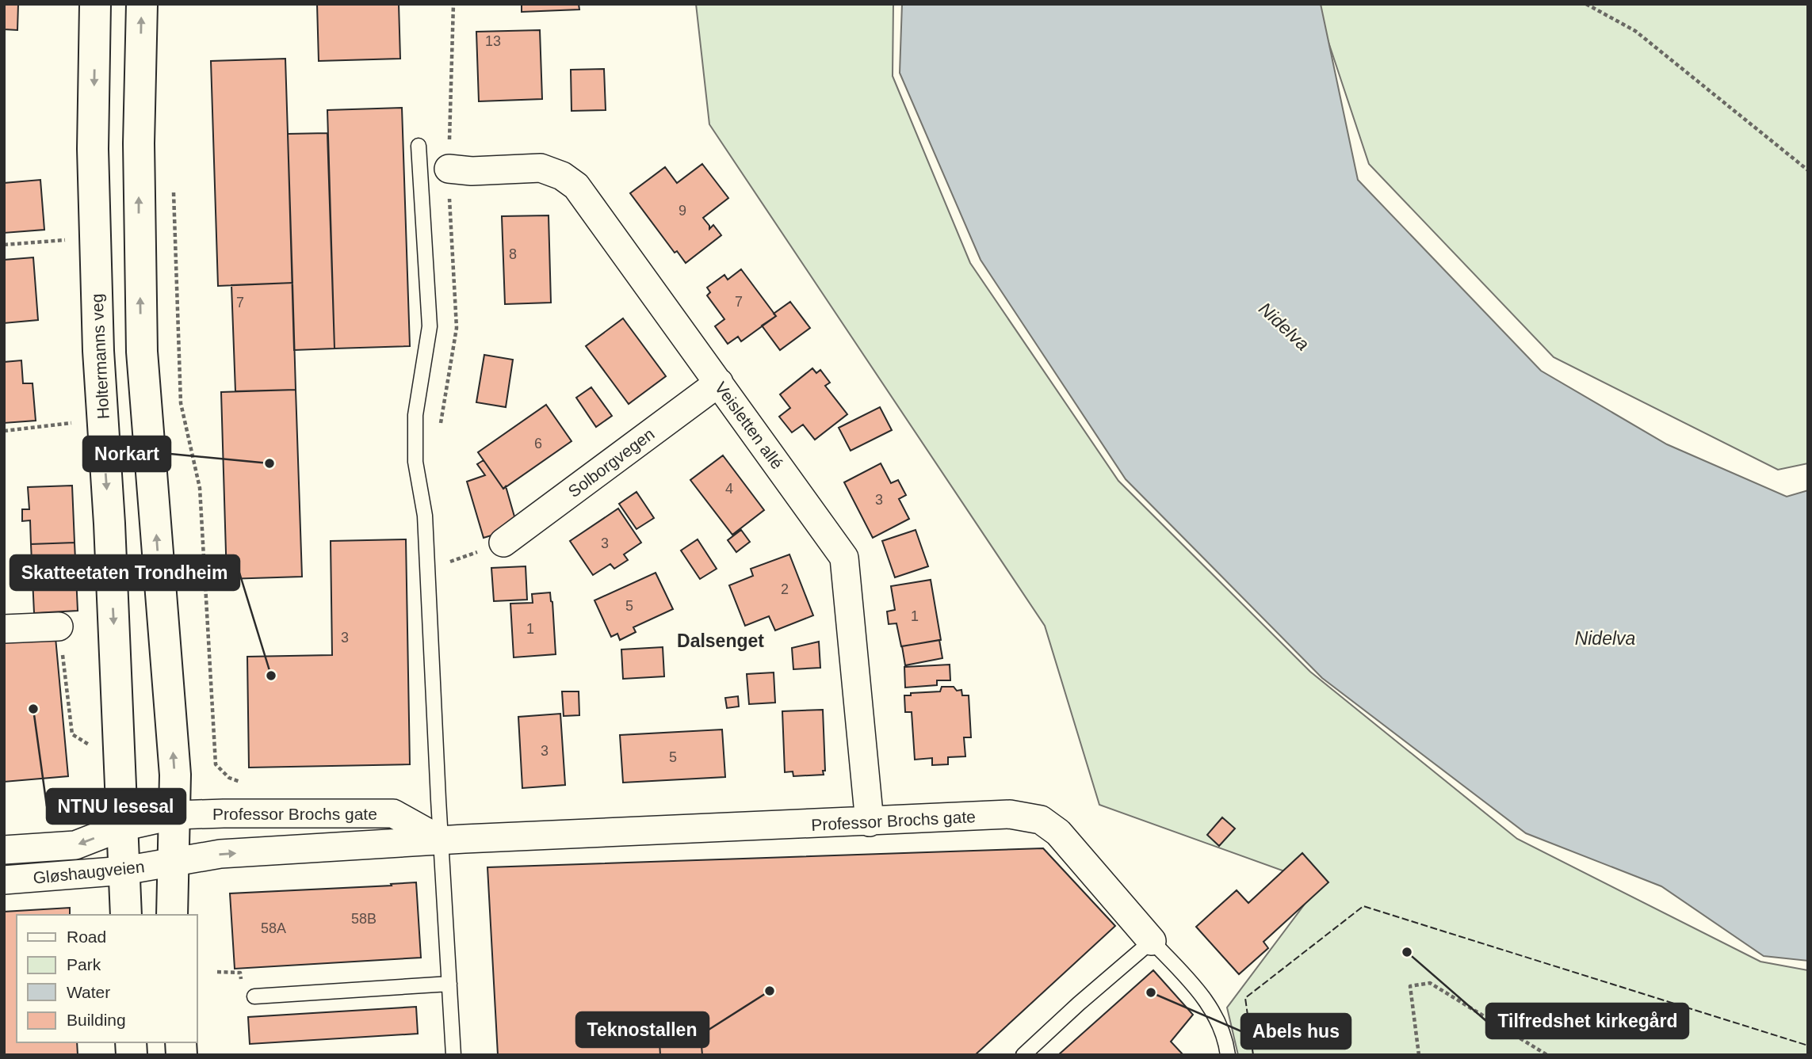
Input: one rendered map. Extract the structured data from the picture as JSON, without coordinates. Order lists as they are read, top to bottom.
{
  "streets": {
    "main road": ["Holtermanns veg"],
    "street": [
      "Veisletten allé",
      "Solborgvegen",
      "Professor Brochs gate",
      "Gløshaugveien"
    ]
  },
  "crossings": [
    ["Holtermanns veg", "Gløshaugveien"],
    ["Veisletten allé", "Solborgvegen"],
    ["Veisletten allé", "Professor Brochs gate"],
    ["Professor Brochs gate", "Gløshaugveien"]
  ],
  "districts": ["Dalsenget"],
  "water": ["Nidelva"],
  "places": [
    "Norkart",
    "Skatteetaten Trondheim",
    "NTNU lesesal",
    "Tilfredshet kirkegård",
    "Teknostallen",
    "Abels hus"
  ],
  "house_numbers": [
    "13",
    "9",
    "8",
    "7",
    "7",
    "6",
    "4",
    "3",
    "3",
    "2",
    "5",
    "1",
    "1",
    "3",
    "3",
    "5",
    "58B",
    "58A"
  ],
  "legend": [
    "Road",
    "Park",
    "Water",
    "Building"
  ]
}
